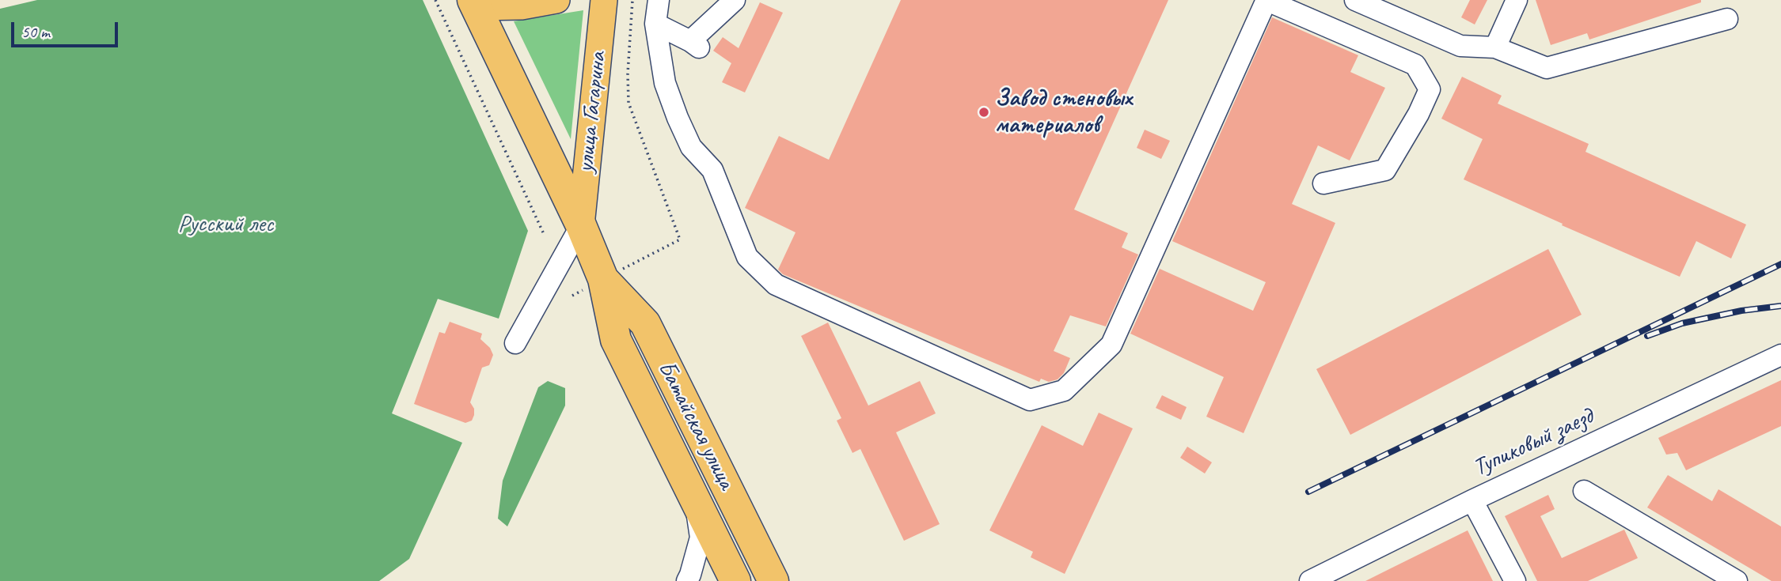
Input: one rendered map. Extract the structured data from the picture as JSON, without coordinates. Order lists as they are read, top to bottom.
{
  "streets": {
    "highway": ["Батайская улица"],
    "main road": ["улица Гагарина"],
    "street": ["Тупиковый заезд"]
  },
  "crossings": [
    ["улица Гагарина", "Батайская улица"]
  ],
  "parks": ["Русский лес"],
  "places": ["Завод стеновых материалов"],
  "scale_bar": "50 m"
}
